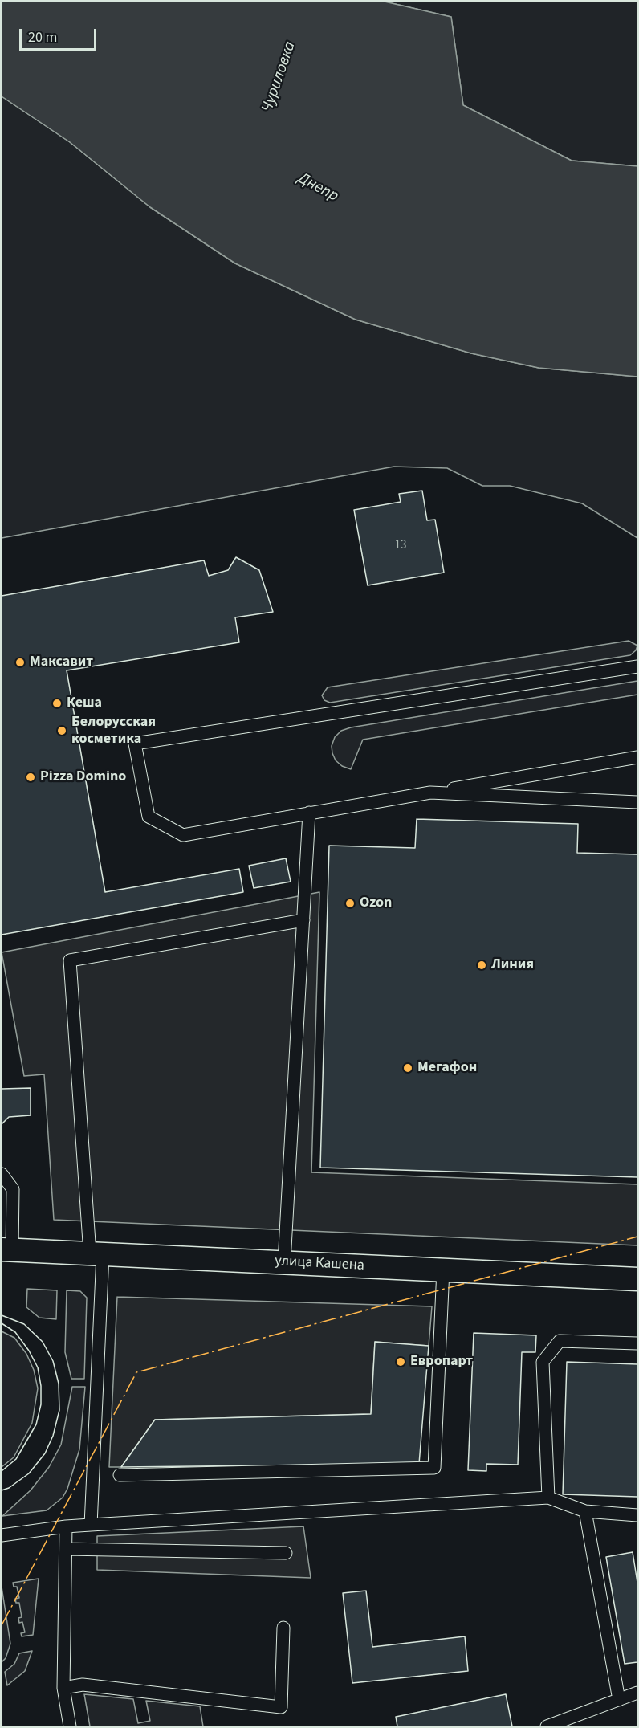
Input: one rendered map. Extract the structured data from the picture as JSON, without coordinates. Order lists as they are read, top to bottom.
{
  "streets": {
    "street": ["улица Кашена"]
  },
  "water": ["Чуриловка", "Днепр"],
  "places": [
    "Максавит",
    "Кеша",
    "Белорусская косметика",
    "Pizza Domino",
    "Ozon",
    "Линия",
    "Мегафон",
    "Европарт"
  ],
  "house_numbers": ["13"],
  "scale_bar": "20 m"
}
